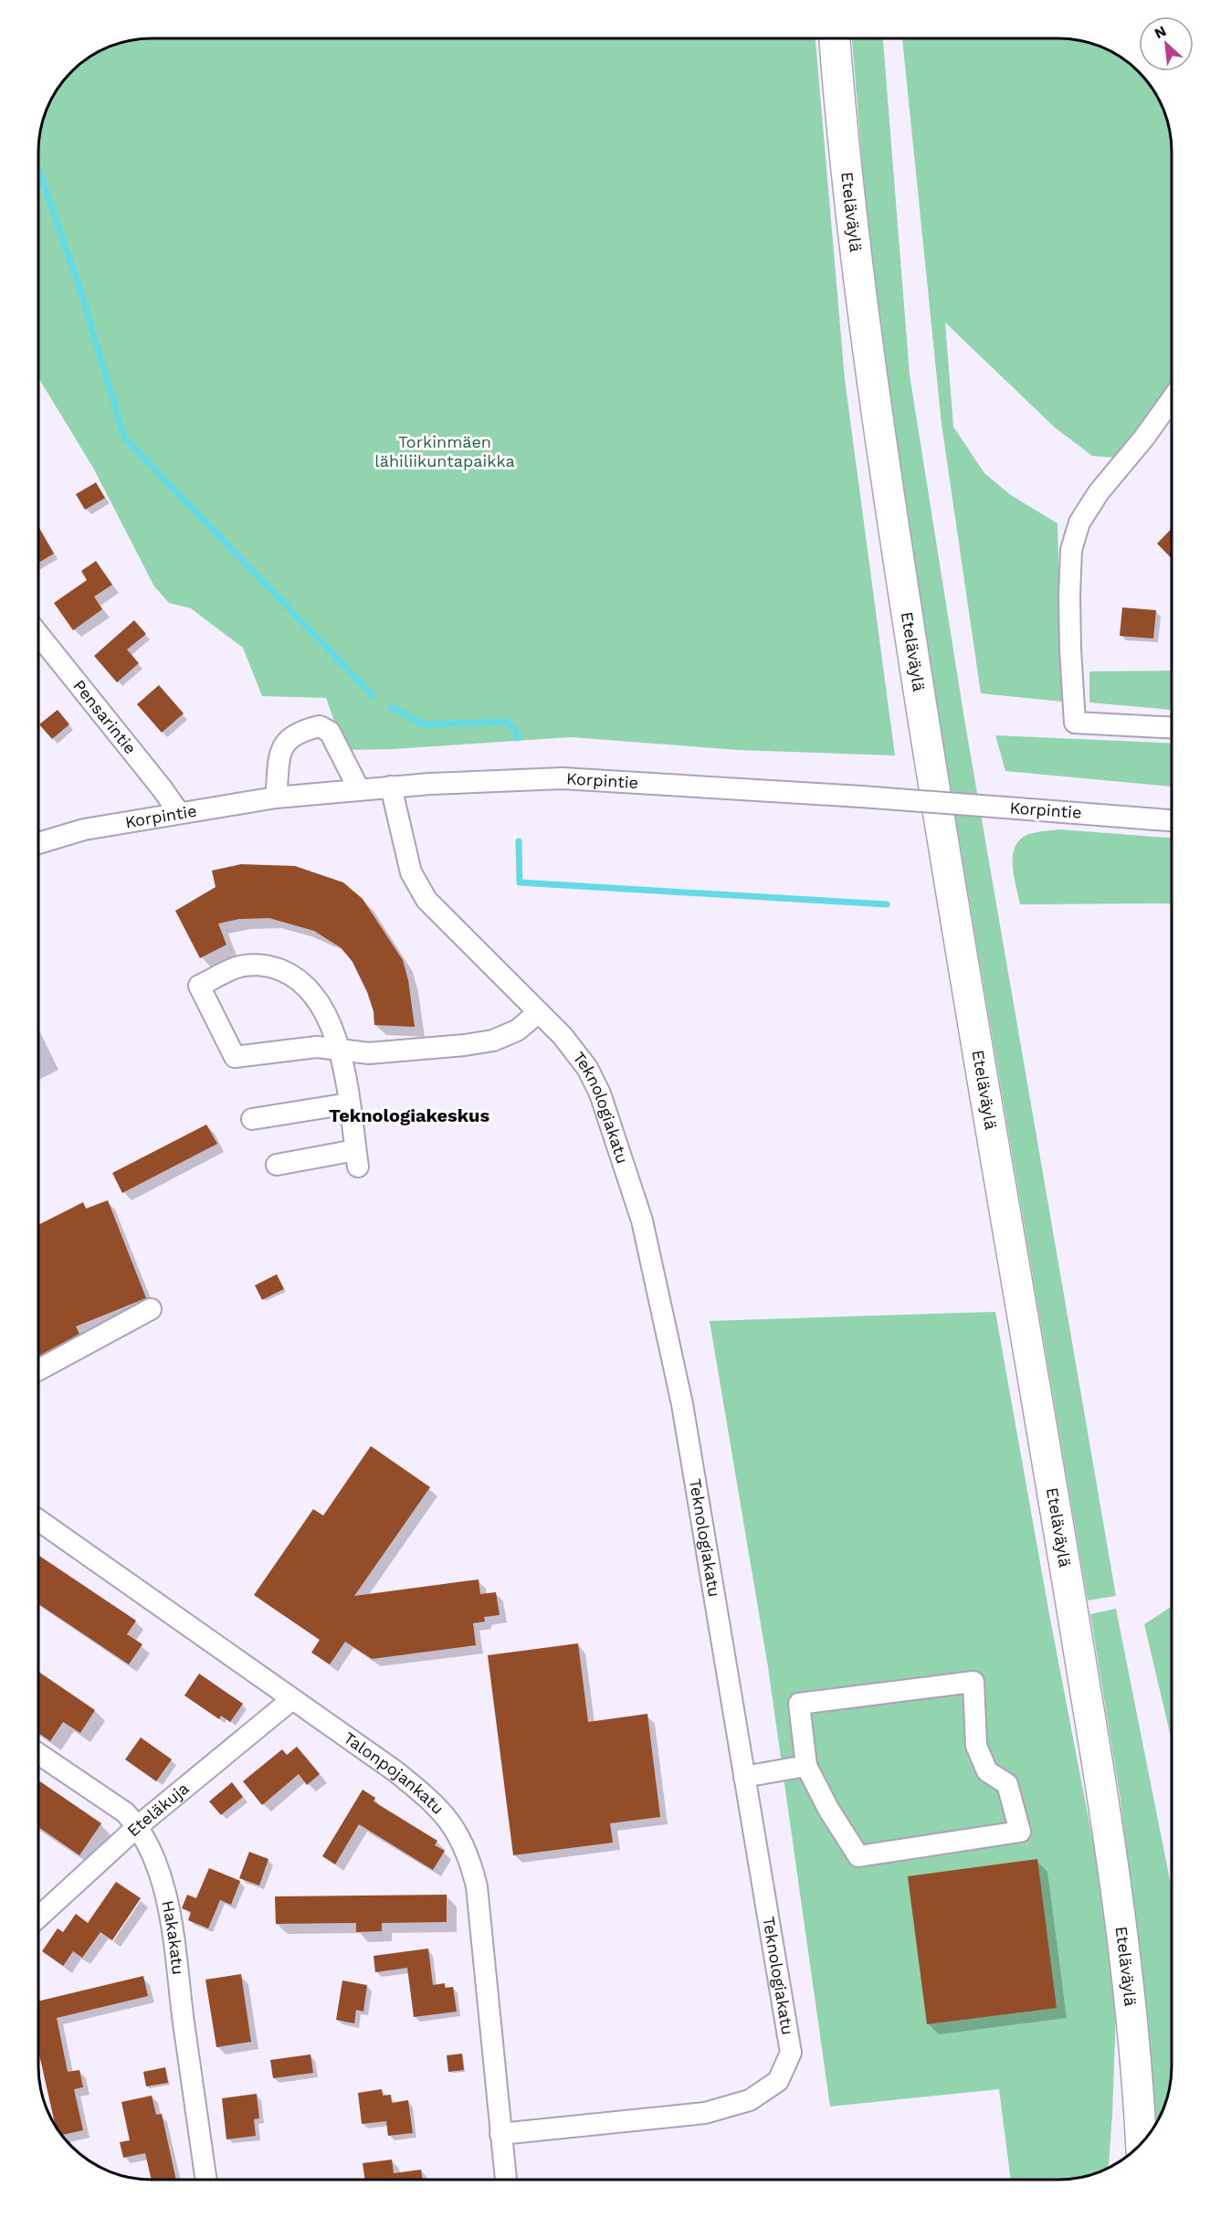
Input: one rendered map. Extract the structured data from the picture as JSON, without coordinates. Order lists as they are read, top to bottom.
{
  "streets": {
    "highway": ["Eteläväylä"],
    "street": [
      "Pensarintie",
      "Korpintie",
      "Teknologiakatu",
      "Talonpojankatu",
      "Eteläkuja",
      "Hakakatu"
    ]
  },
  "crossings": [
    ["Pensarintie", "Korpintie"],
    ["Korpintie", "Teknologiakatu"],
    ["Teknologiakatu", "Talonpojankatu"],
    ["Talonpojankatu", "Eteläkuja"],
    ["Eteläkuja", "Hakakatu"]
  ],
  "districts": ["Teknologiakeskus"],
  "parks": ["Torkinmäen lähiliikuntapaikka"],
  "north": "top left"
}
